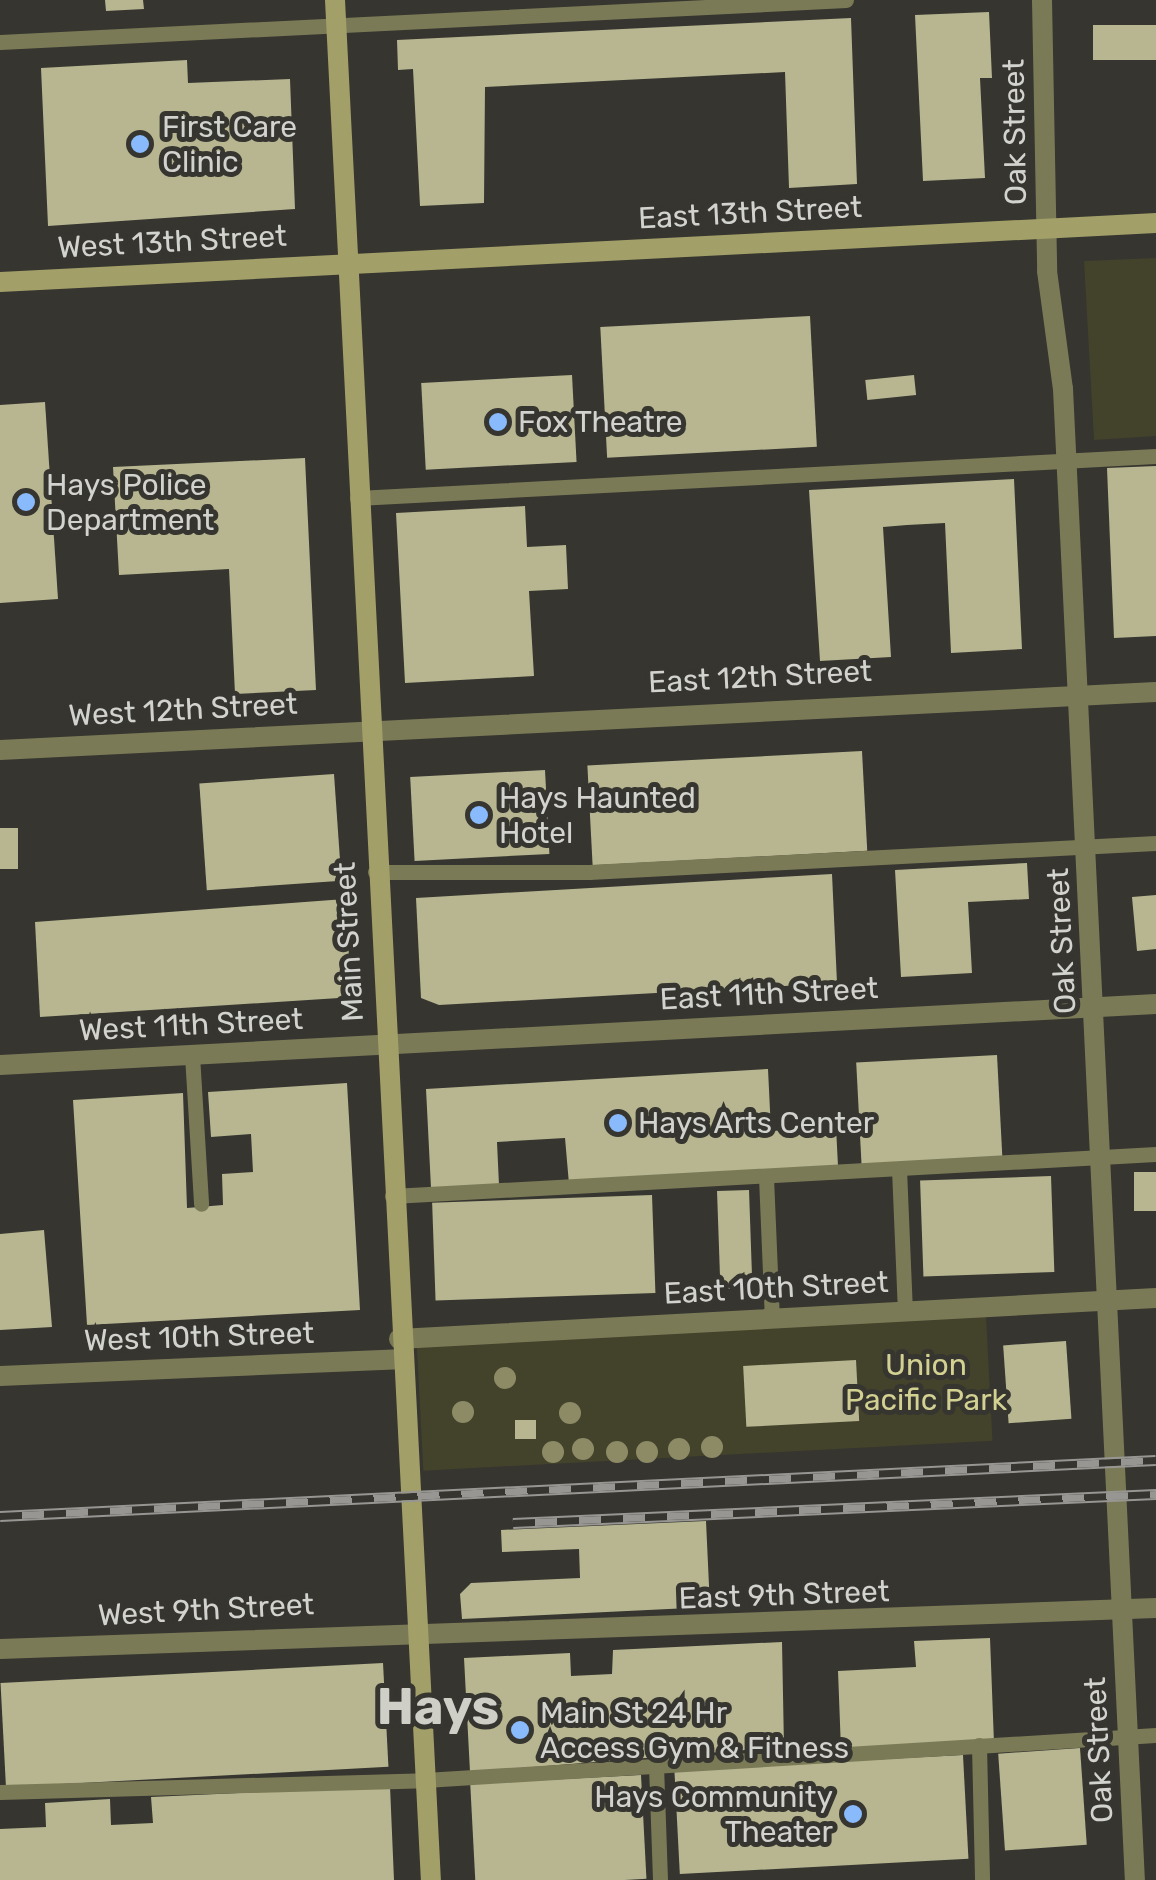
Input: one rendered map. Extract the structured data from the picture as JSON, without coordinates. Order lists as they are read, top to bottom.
{
  "streets": {
    "street": [
      "Oak Street",
      "East 13th Street",
      "West 13th Street",
      "East 12th Street",
      "West 12th Street",
      "Main Street",
      "East 11th Street",
      "West 11th Street",
      "East 10th Street",
      "West 10th Street",
      "East 9th Street",
      "West 9th Street"
    ]
  },
  "crossings": [
    ["Oak Street", "East 13th Street"],
    ["Oak Street", "East 12th Street"],
    ["Oak Street", "East 11th Street"],
    ["Oak Street", "East 10th Street"],
    ["Oak Street", "East 9th Street"],
    ["East 13th Street", "West 13th Street"],
    ["East 13th Street", "Main Street"],
    ["West 13th Street", "Main Street"],
    ["East 12th Street", "West 12th Street"],
    ["East 12th Street", "Main Street"],
    ["West 12th Street", "Main Street"],
    ["Main Street", "East 11th Street"],
    ["Main Street", "West 11th Street"],
    ["Main Street", "East 10th Street"],
    ["Main Street", "West 10th Street"],
    ["Main Street", "East 9th Street"],
    ["Main Street", "West 9th Street"],
    ["East 11th Street", "West 11th Street"],
    ["East 10th Street", "West 10th Street"],
    ["East 9th Street", "West 9th Street"]
  ],
  "districts": ["Hays"],
  "parks": ["Union Pacific Park"],
  "places": [
    "First Care Clinic",
    "Fox Theatre",
    "Hays Police Department",
    "Hays Haunted Hotel",
    "Hays Arts Center",
    "Main St 24 Hr Access Gym & Fitness",
    "Hays Community Theater"
  ]
}
